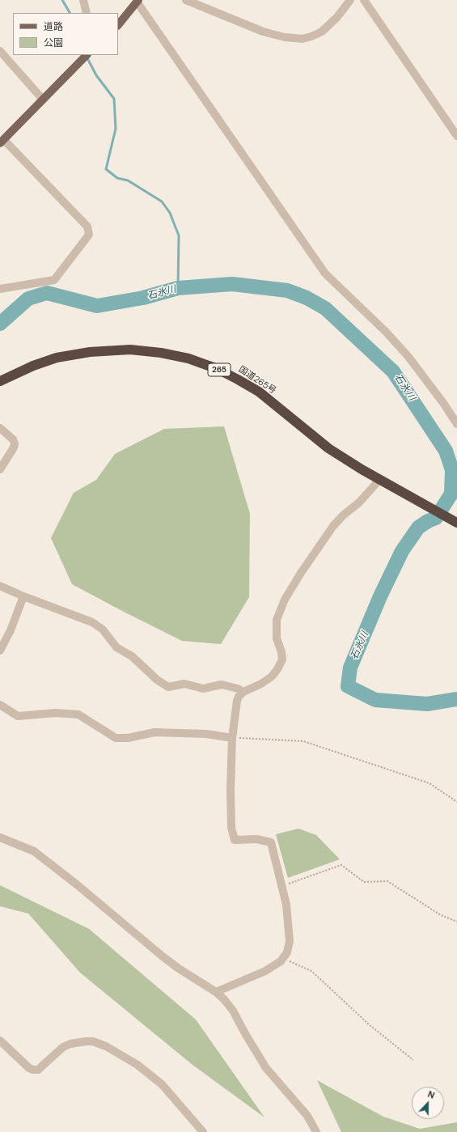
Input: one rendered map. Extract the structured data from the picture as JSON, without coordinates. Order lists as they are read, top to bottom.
{
  "streets": {
    "highway": ["265", "国道265号"]
  },
  "water": ["石氷川"],
  "legend": ["道路", "公園"],
  "north": "top"
}
